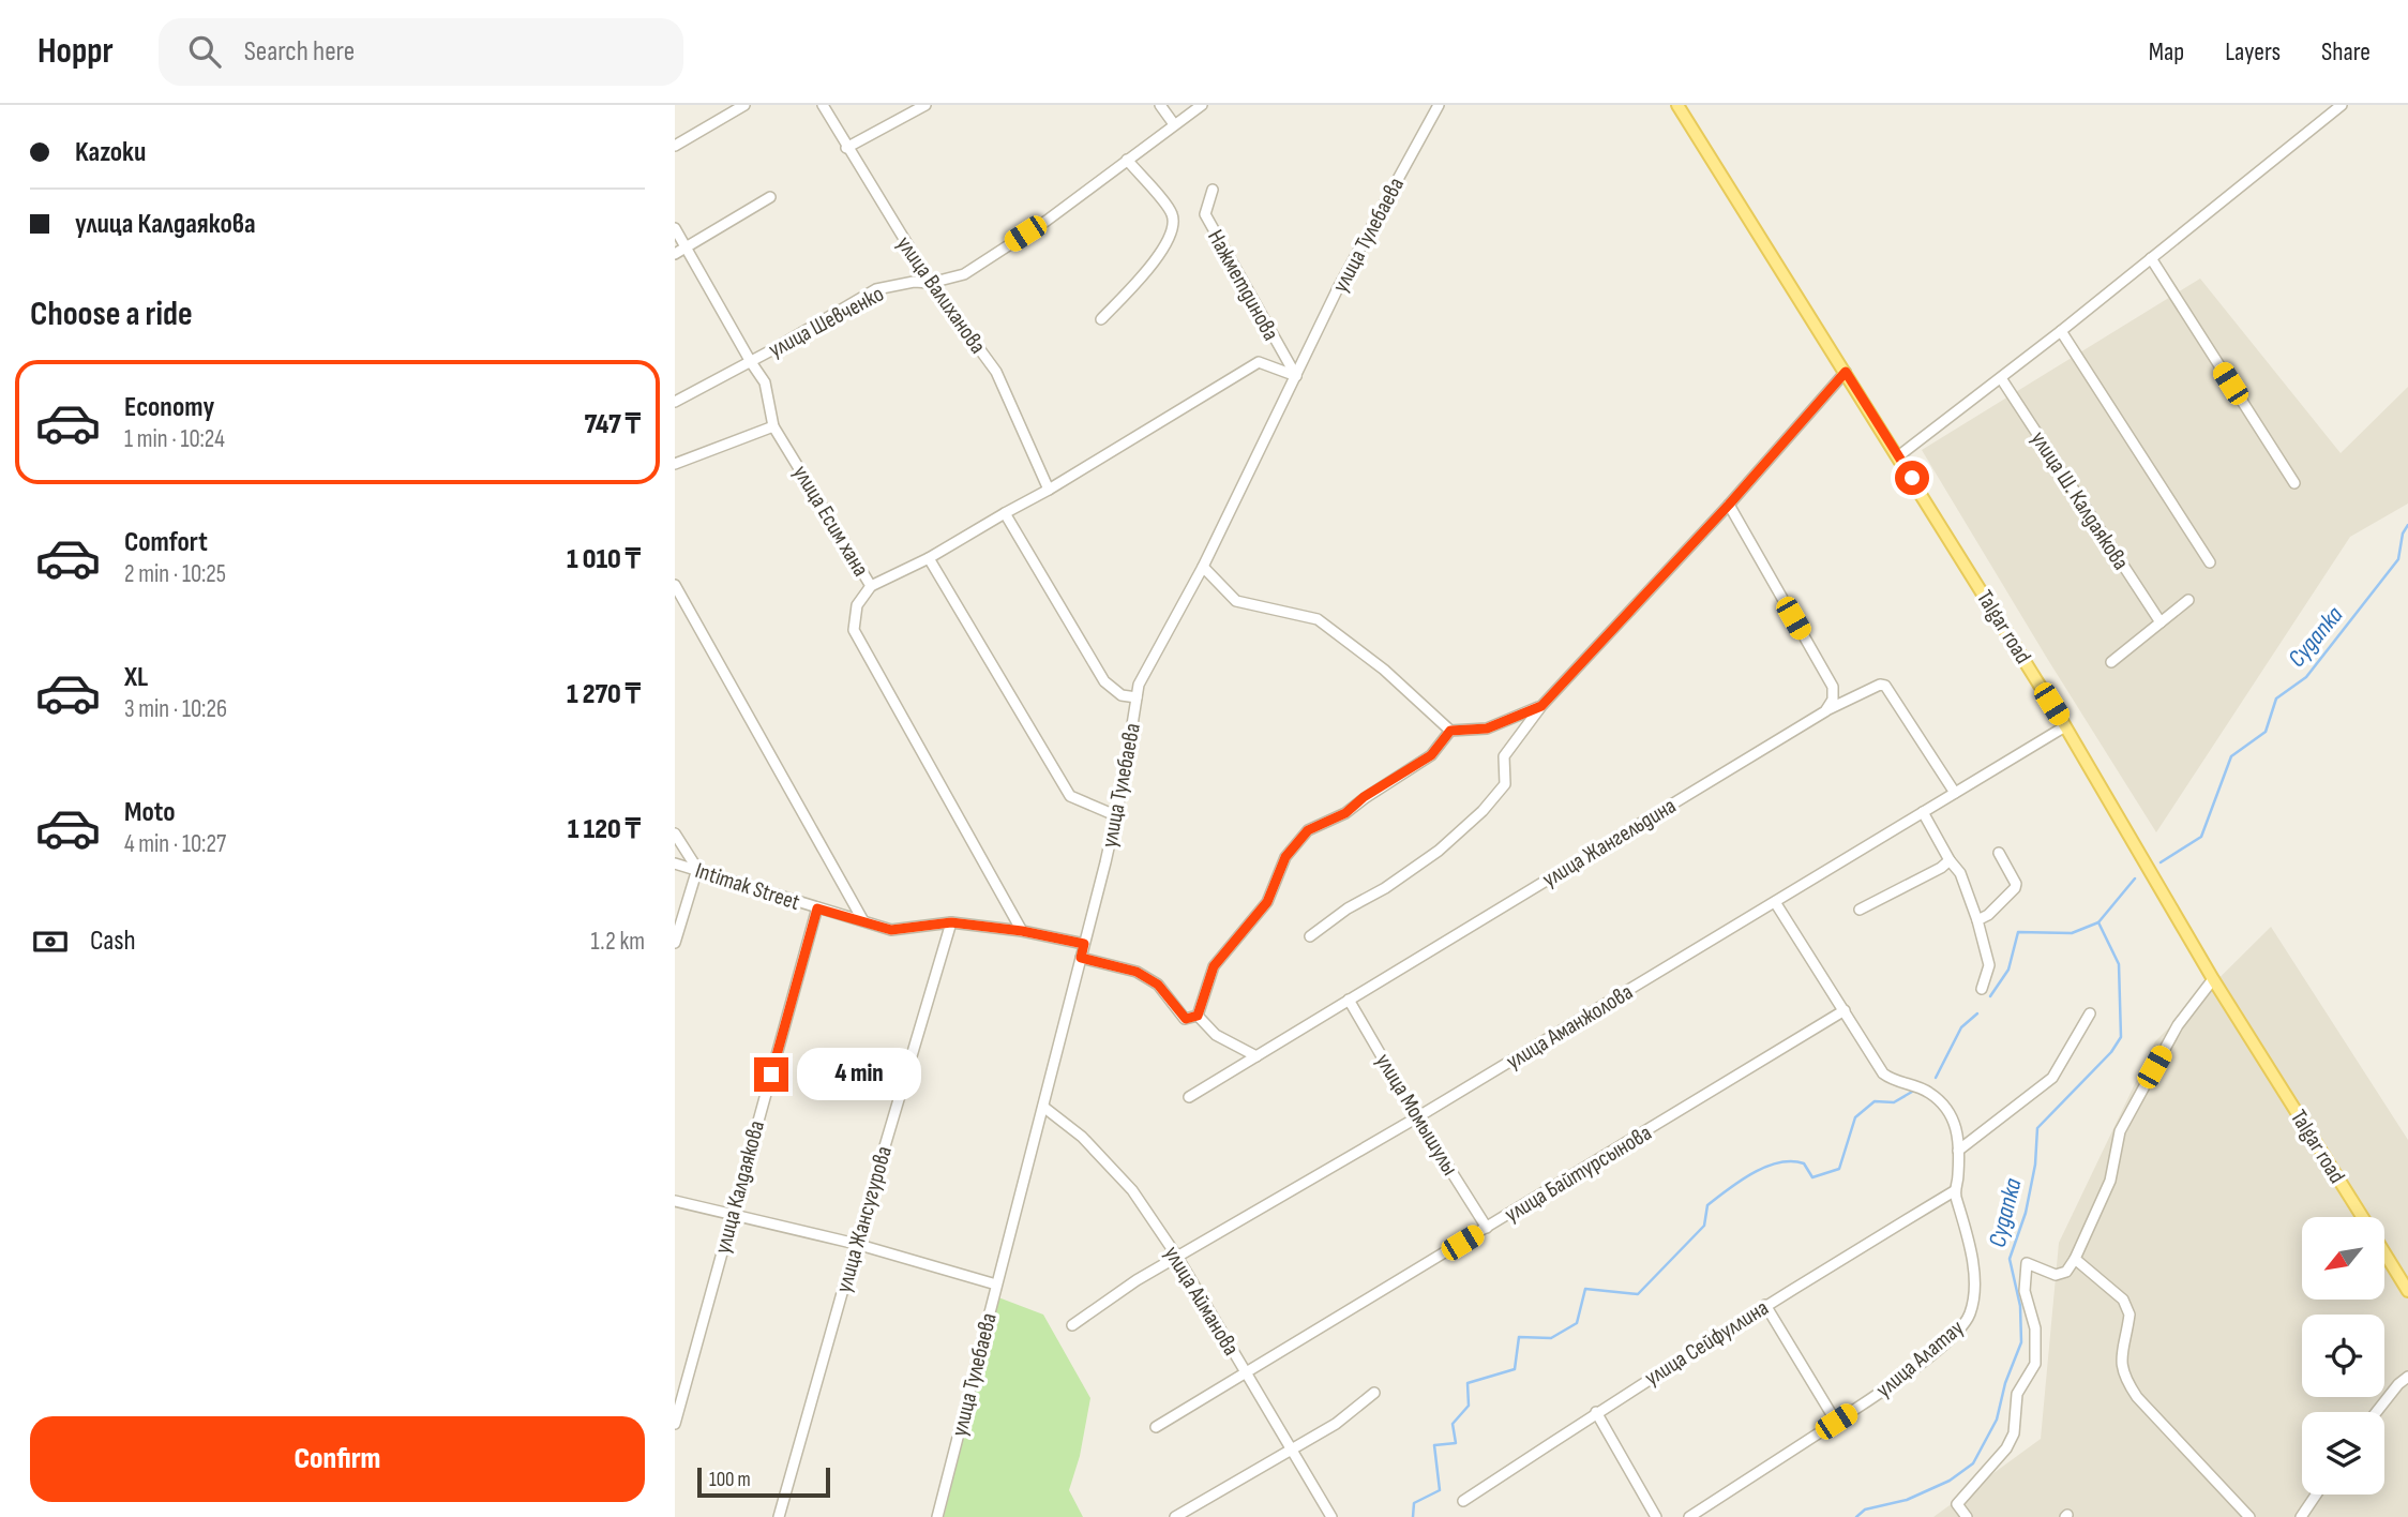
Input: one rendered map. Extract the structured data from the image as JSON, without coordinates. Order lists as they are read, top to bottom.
{
  "streets": {
    "main road": ["Talgar road"],
    "street": [
      "улица Тулебаева",
      "Нажметдинова",
      "улица Валиханова",
      "улица Шевченко",
      "улица Ш. Калдаякова",
      "улица Есим хана",
      "улица Жангельдина",
      "Intimak Street",
      "улица Аманжолова",
      "улица Момышулы",
      "улица Байтурсынова",
      "улица Калдаякова",
      "улица Жансугурова",
      "улица Айманова",
      "улица Сейфуллина",
      "улица Алатау"
    ]
  },
  "crossings": [
    ["улица Тулебаева", "Нажметдинова"],
    ["улица Тулебаева", "Intimak Street"],
    ["улица Тулебаева", "улица Айманова"],
    ["улица Валиханова", "улица Шевченко"],
    ["улица Шевченко", "улица Есим хана"],
    ["улица Есим хана", "Intimak Street"],
    ["Talgar road", "улица Аманжолова"],
    ["улица Жангельдина", "улица Аманжолова"],
    ["улица Жангельдина", "улица Момышулы"],
    ["Intimak Street", "улица Калдаякова"],
    ["Intimak Street", "улица Жансугурова"],
    ["улица Аманжолова", "улица Момышулы"],
    ["улица Аманжолова", "улица Айманова"],
    ["улица Аманжолова", "улица Алатау"],
    ["улица Момышулы", "улица Байтурсынова"],
    ["улица Байтурсынова", "улица Айманова"],
    ["улица Байтурсынова", "улица Алатау"],
    ["улица Сейфуллина", "улица Алатау"]
  ],
  "water": ["Cyganka"],
  "scale_bar": "100 m",
  "north": "bottom left",
  "page": {
    "header": "Hoppr",
    "search": "Search here",
    "nav": ["Map", "Layers", "Share"],
    "banner": ["Kazoku", "улица Калдаякова"],
    "heading": "Choose a ride",
    "list": [
      {
        "name": "Economy",
        "note": "1 min · 10:24",
        "value": "747 ₸"
      },
      {
        "name": "Comfort",
        "note": "2 min · 10:25",
        "value": "1 010 ₸"
      },
      {
        "name": "XL",
        "note": "3 min · 10:26",
        "value": "1 270 ₸"
      },
      {
        "name": "Moto",
        "note": "4 min · 10:27",
        "value": "1 120 ₸"
      }
    ],
    "pay": ["Cash", "1.2 km"],
    "bubble": "4 min",
    "buttons": "Confirm",
    "scale": "100 m"
  }
}
